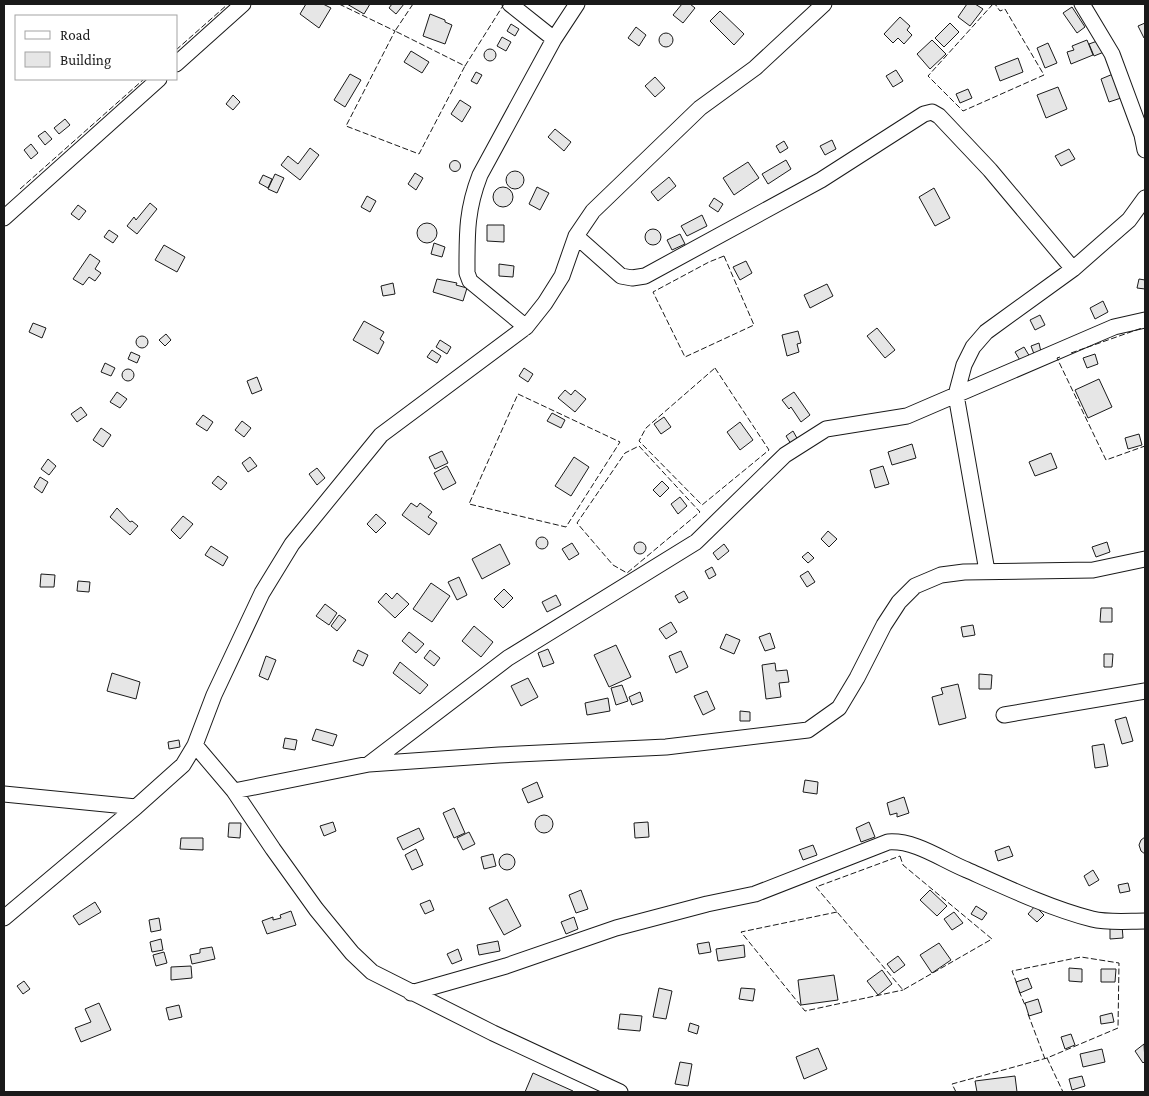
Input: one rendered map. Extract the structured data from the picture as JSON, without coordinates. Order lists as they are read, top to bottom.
{
  "legend": ["Road", "Building"]
}
